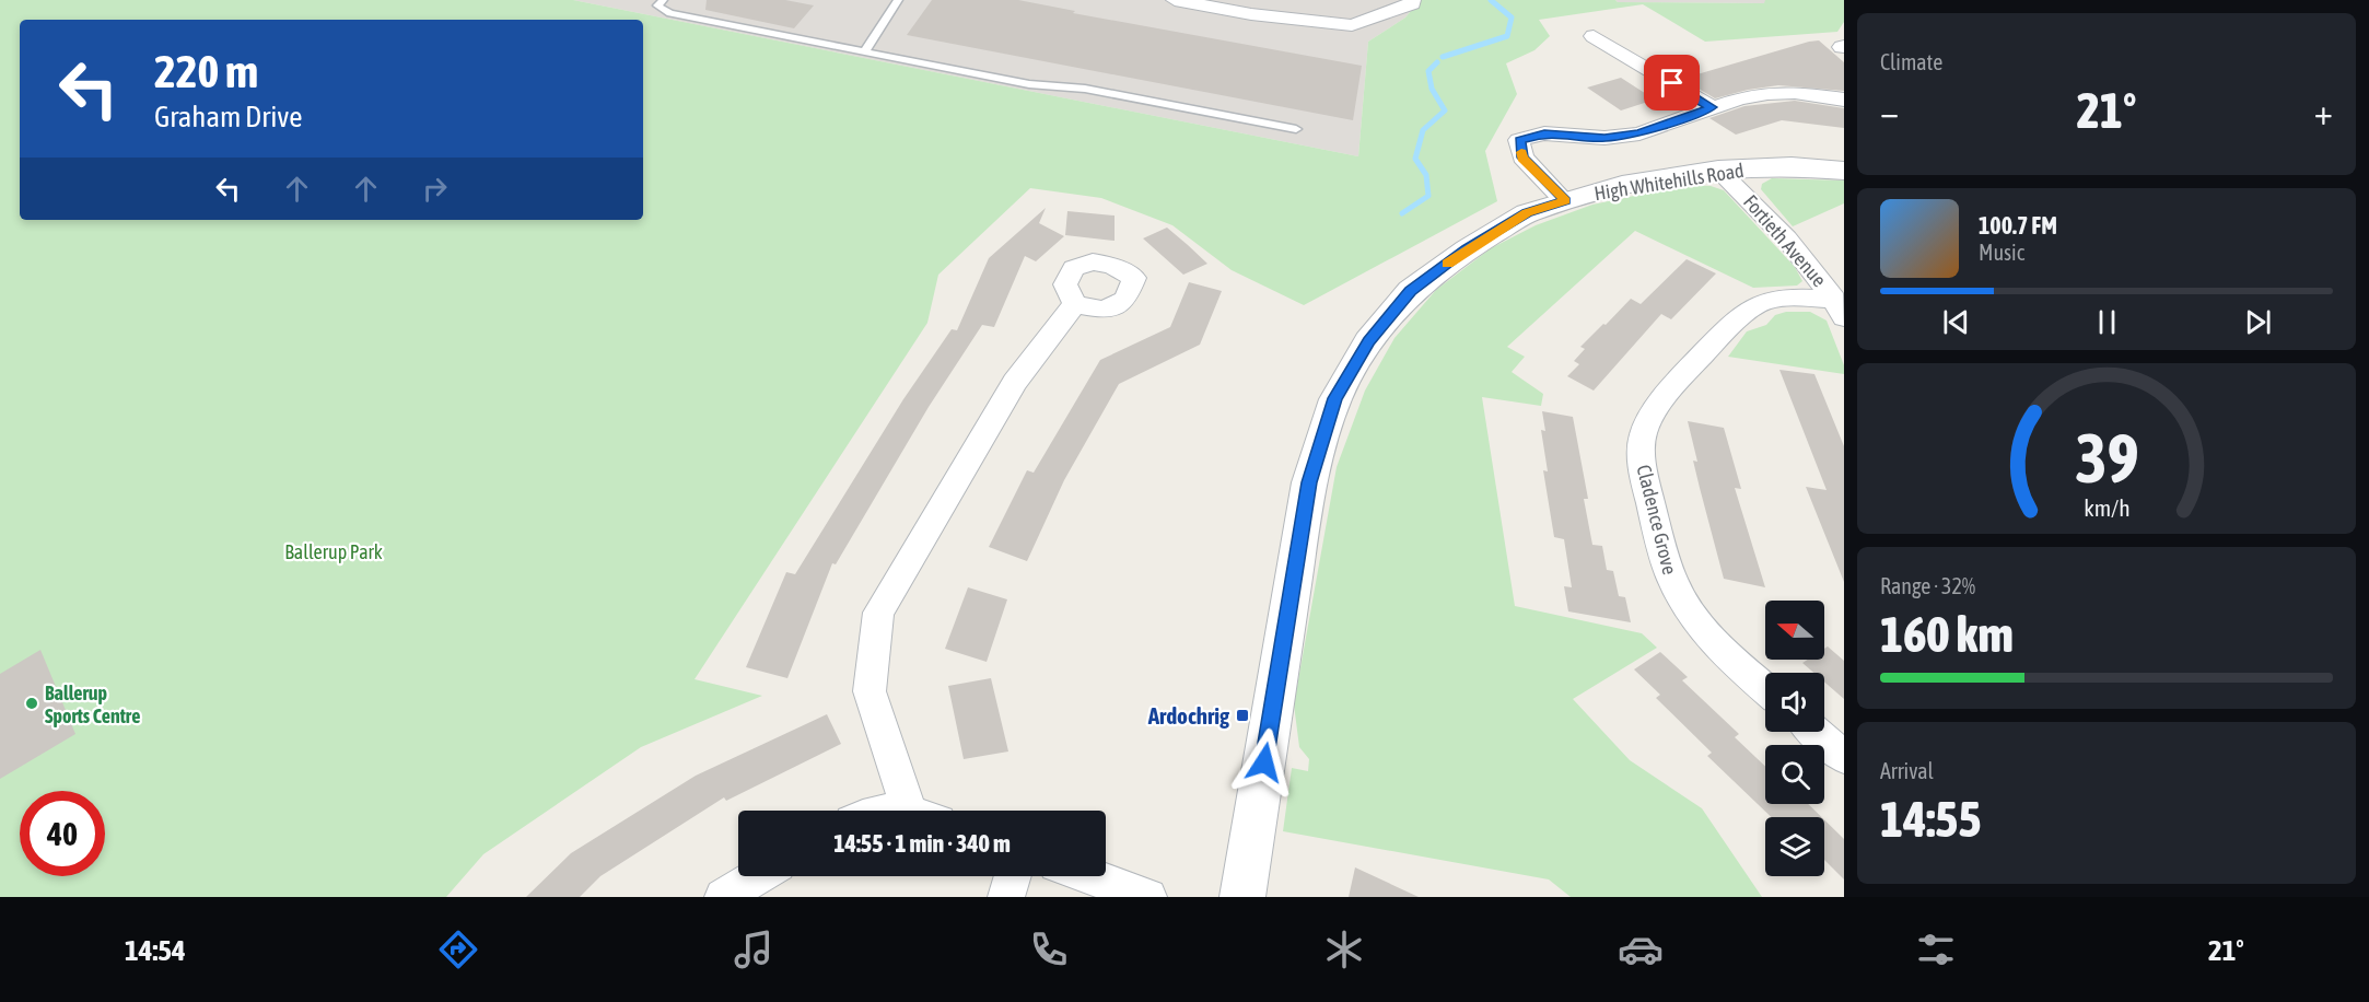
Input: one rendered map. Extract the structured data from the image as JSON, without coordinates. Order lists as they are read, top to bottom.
{
  "streets": {
    "street": ["High Whitehills Road", "Fortieth Avenue", "Cladence Grove"]
  },
  "crossings": [
    ["High Whitehills Road", "Fortieth Avenue"],
    ["Fortieth Avenue", "Cladence Grove"]
  ],
  "parks": ["Ballerup Park"],
  "places": {
    "other": ["Ballerup Sports Centre"],
    "transit": ["Ardochrig"]
  },
  "north": "left",
  "page": {
    "tile": [
      "Climate",
      ["Range · 32%", "160 km"],
      ["Arrival", "14:55"]
    ],
    "turn": ["220 m", "Graham Drive"],
    "heat": ["−", "21°", "+"],
    "song": ["100.7 FM", "Music"],
    "limit": "40",
    "trip": "14:55 · 1 min · 340 m",
    "tabs": ["14:54", "21°"],
    "gauge": ["39", "km/h"]
  }
}
